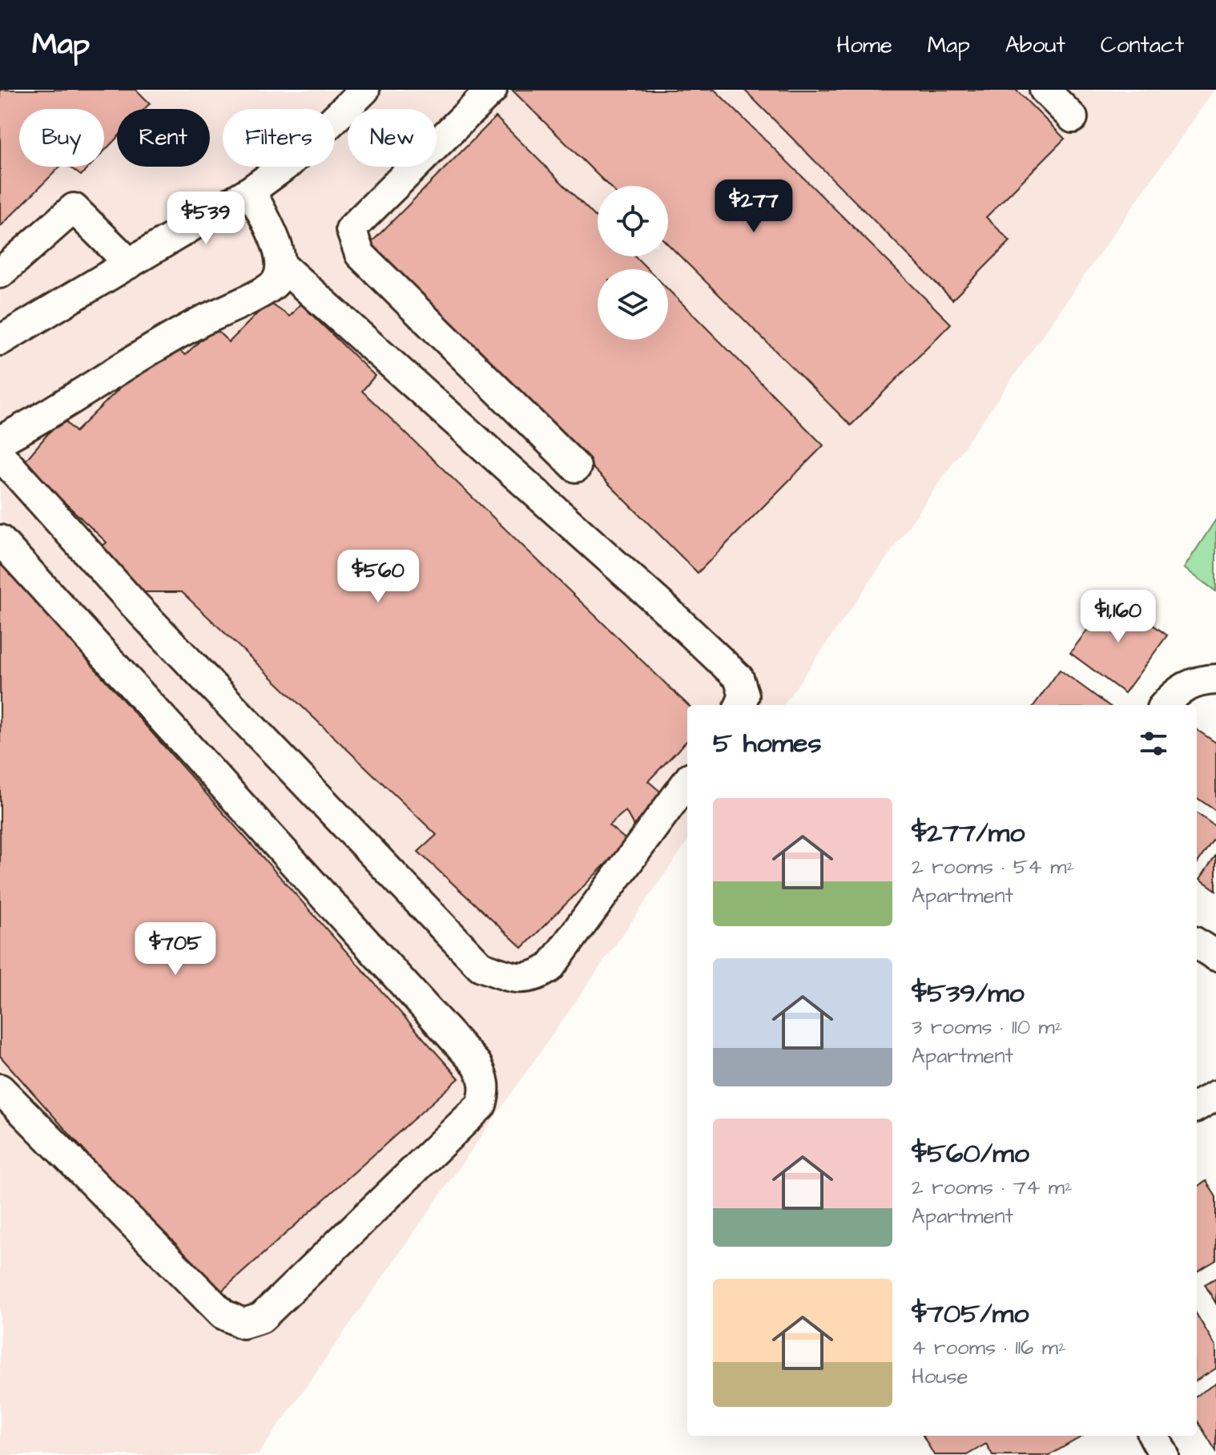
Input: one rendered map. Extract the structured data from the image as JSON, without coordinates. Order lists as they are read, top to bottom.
{
  "page": {
    "header": "Map",
    "nav": [
      "Home",
      "Map",
      "About",
      "Contact"
    ],
    "chip": [
      "Buy",
      "Rent",
      "Filters",
      "New"
    ],
    "price": [
      "$277",
      "$539",
      "$560",
      "$1,160",
      "$705"
    ],
    "heading": "5 homes",
    "list": [
      {
        "name": "$277/mo",
        "note": "2 rooms · 54 m² · Apartment"
      },
      {
        "name": "$539/mo",
        "note": "3 rooms · 110 m² · Apartment"
      },
      {
        "name": "$560/mo",
        "note": "2 rooms · 74 m² · Apartment"
      },
      {
        "name": "$705/mo",
        "note": "4 rooms · 116 m² · House"
      }
    ]
  }
}
